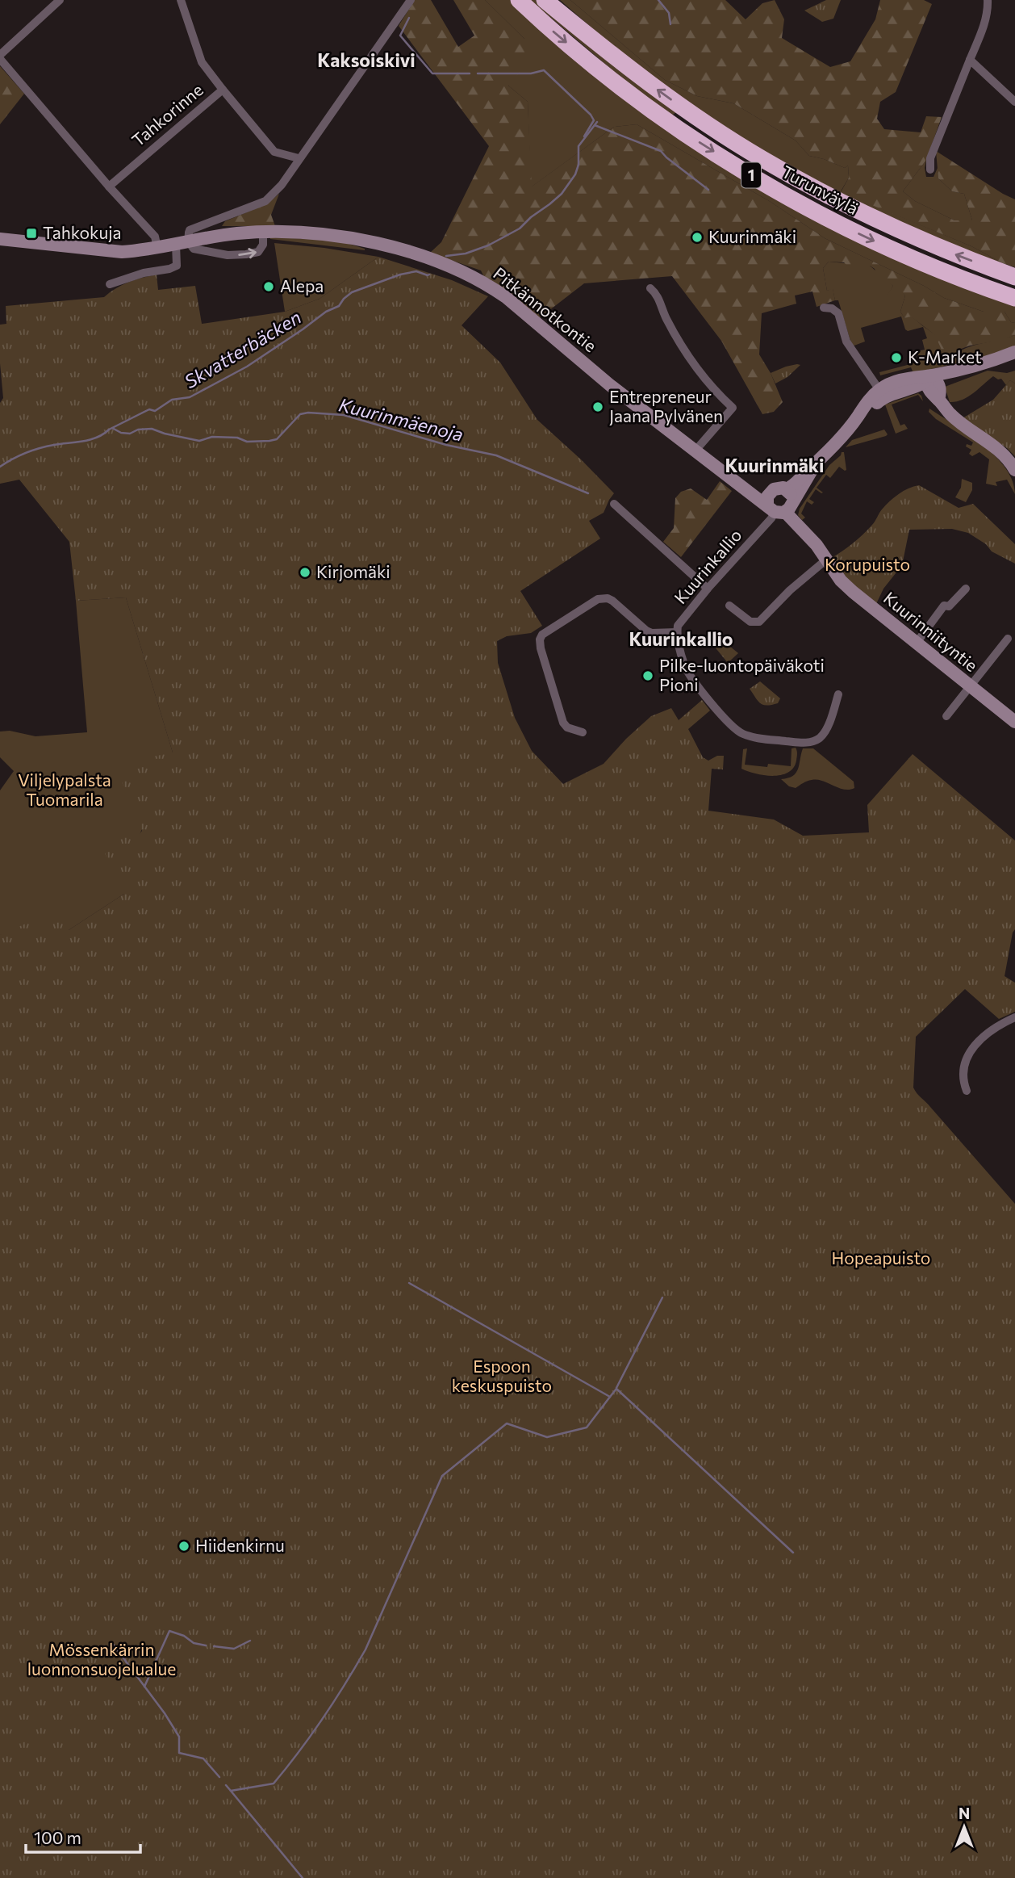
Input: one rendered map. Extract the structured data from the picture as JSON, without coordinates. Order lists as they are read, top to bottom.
{
  "streets": {
    "highway": ["1", "Turunväylä"],
    "street": [
      "Tahkorinne",
      "Pitkännotkontie",
      "Kuurinkallio",
      "Kuurinniityntie"
    ]
  },
  "crossings": [
    ["Pitkännotkontie", "Kuurinkallio"],
    ["Pitkännotkontie", "Kuurinniityntie"],
    ["Kuurinkallio", "Kuurinniityntie"]
  ],
  "districts": ["Kaksoiskivi", "Kuurinmäki", "Kuurinkallio"],
  "water": ["Skvatterbäcken", "Kuurinmäenoja"],
  "parks": [
    "Korupuisto",
    "Viljelypalsta Tuomarila",
    "Hopeapuisto",
    "Espoon keskuspuisto",
    "Mössenkärrin luonnonsuojelualue"
  ],
  "places": {
    "transit": ["Tahkokuja"],
    "other": [
      "Kuurinmäki",
      "Alepa",
      "K-Market",
      "Entrepreneur Jaana Pylvänen",
      "Kirjomäki",
      "Pilke-luontopäiväkoti Pioni",
      "Hiidenkirnu"
    ]
  },
  "scale_bar": "100 m",
  "north": "top"
}
